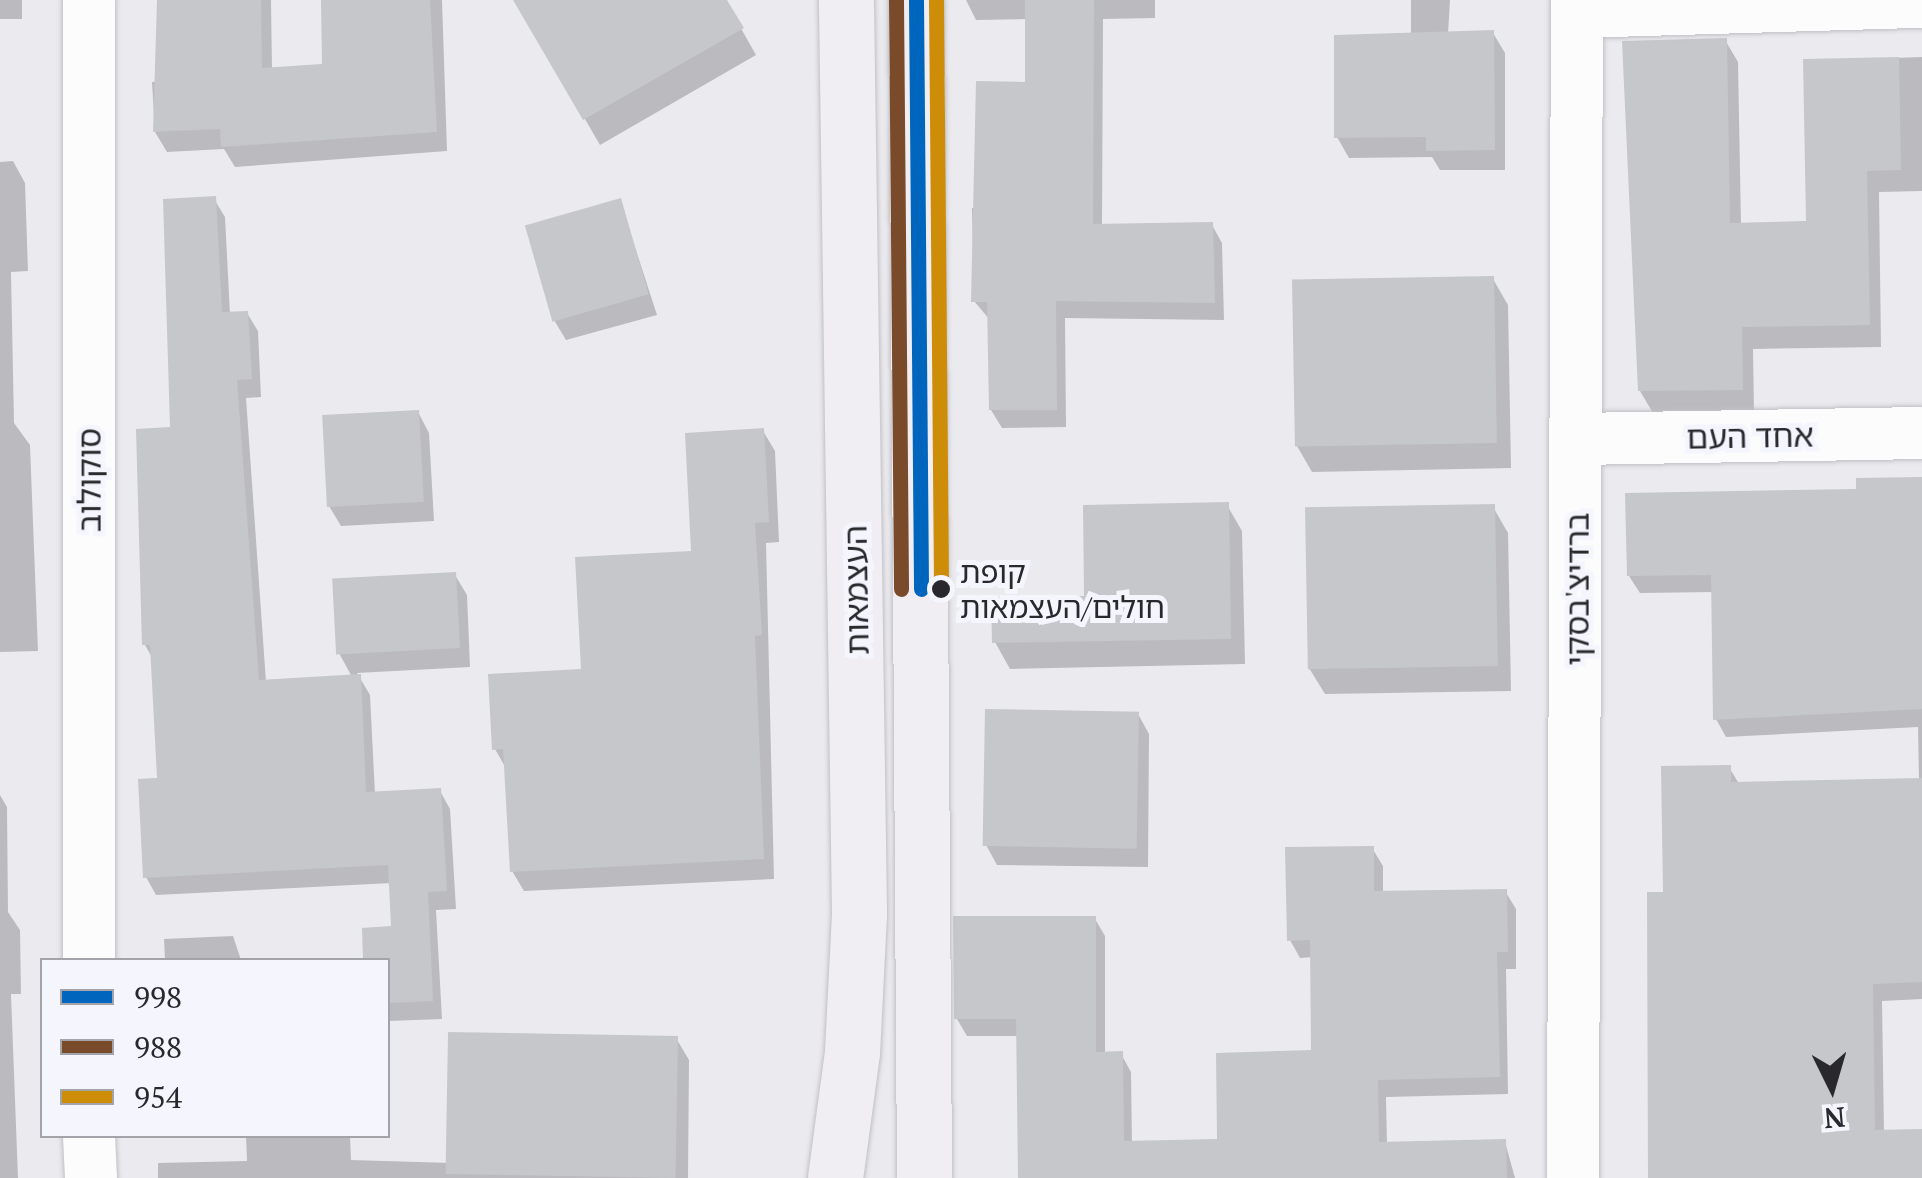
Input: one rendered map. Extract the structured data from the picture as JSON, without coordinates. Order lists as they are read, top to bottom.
{
  "streets": {
    "main road": ["העצמאות"],
    "street": ["אחד העם", "סוקולוב", "ברדיצ'בסקי"]
  },
  "crossings": [
    ["אחד העם", "ברדיצ'בסקי"]
  ],
  "places": ["קופת חולים/העצמאות"],
  "lines": ["transit line 998", "transit line 988", "transit line 954"],
  "legend": ["998", "988", "954"],
  "north": "bottom"
}
